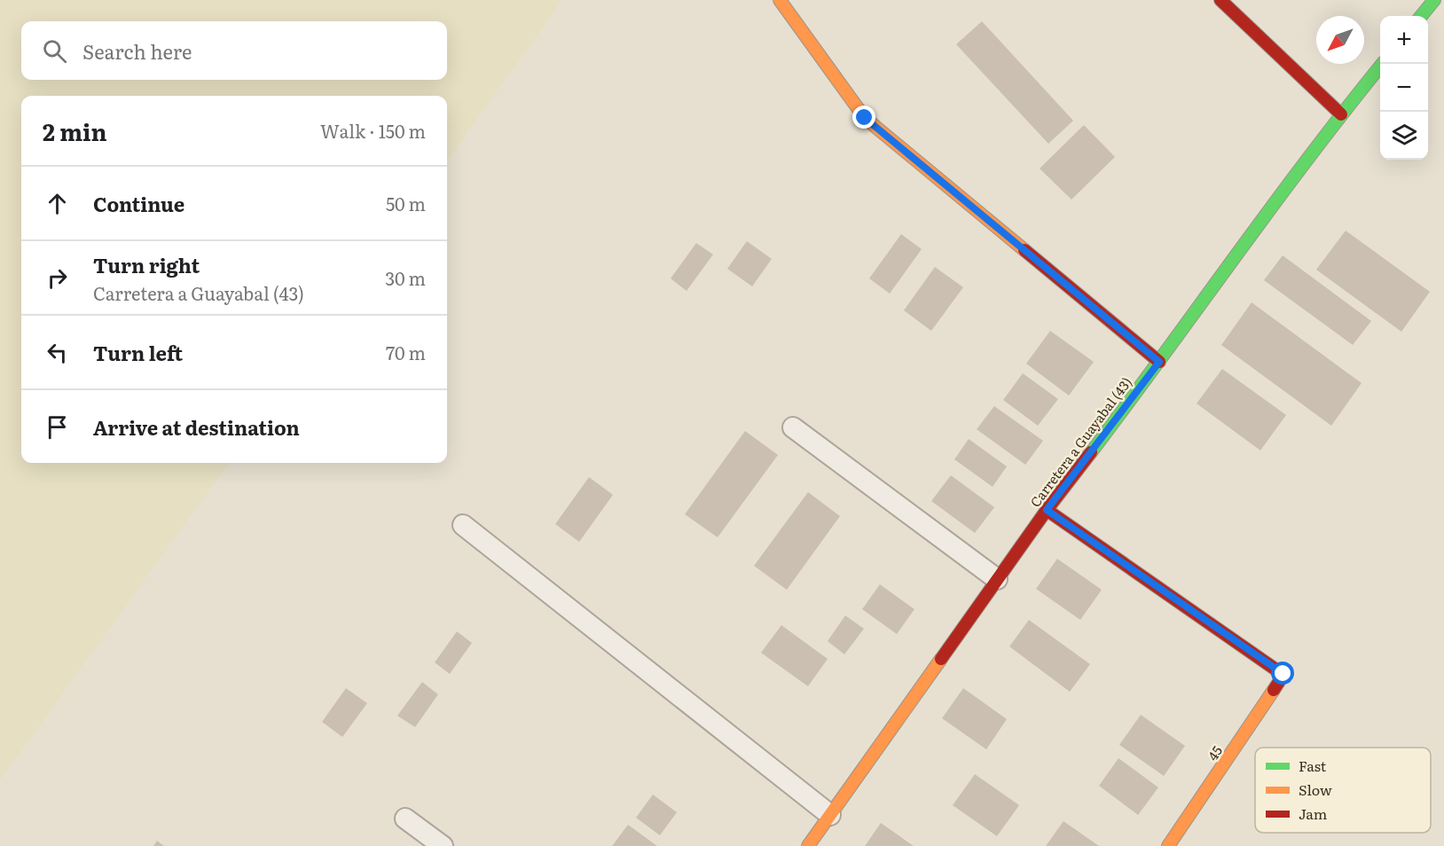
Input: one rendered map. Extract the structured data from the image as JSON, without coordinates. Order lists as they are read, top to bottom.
{
  "streets": {
    "street": ["Carretera a Guayabal (43)", "45"]
  },
  "crossings": [
    ["Carretera a Guayabal (43)", "45"]
  ],
  "legend": ["Fast", "Slow", "Jam"],
  "north": "bottom left",
  "page": {
    "map_buttons": ["+", "−"],
    "search": "Search here",
    "heading": ["2 min", "Walk · 150 m"],
    "list": [
      ["Continue", "50 m"],
      ["Turn right", "Carretera a Guayabal (43)", "30 m"],
      ["Turn left", "70 m"],
      "Arrive at destination"
    ]
  }
}
